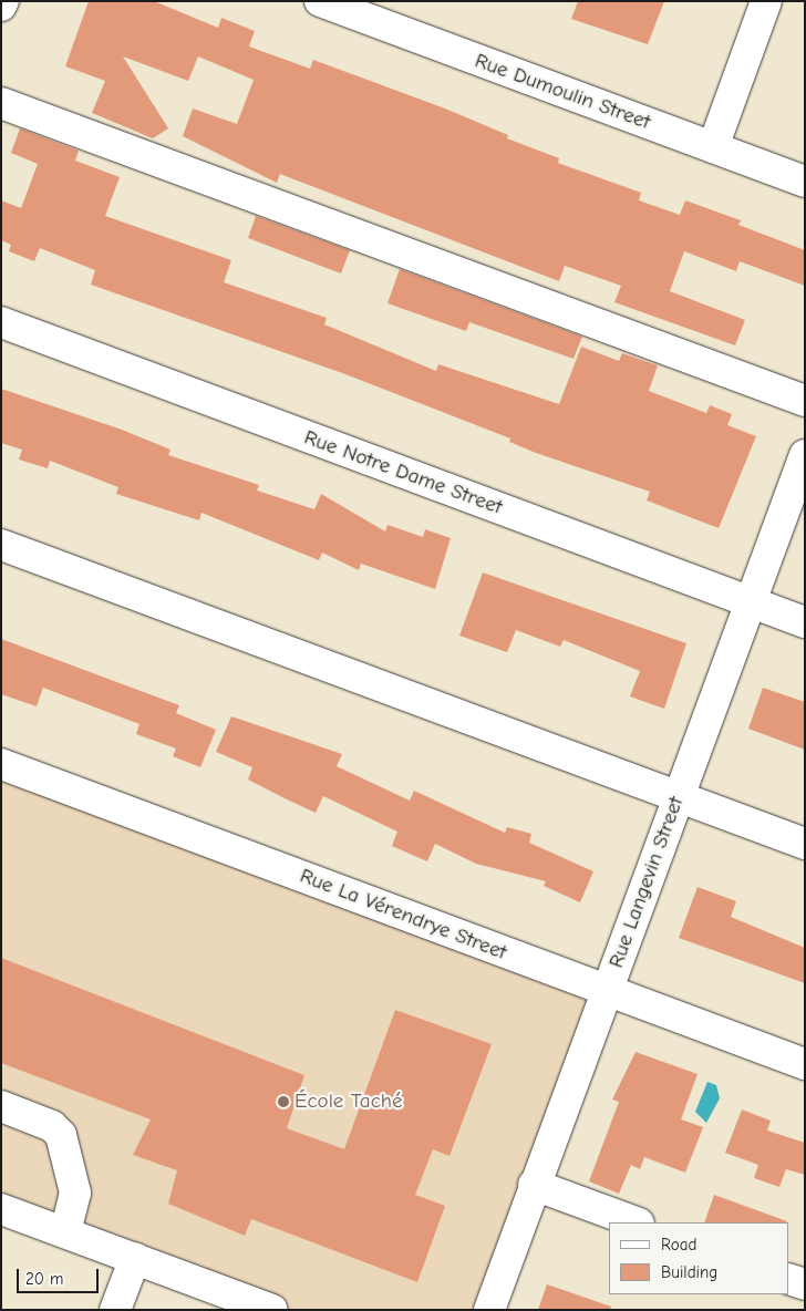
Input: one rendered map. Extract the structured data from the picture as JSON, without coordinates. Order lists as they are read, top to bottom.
{
  "streets": {
    "street": [
      "Rue Dumoulin Street",
      "Rue Notre Dame Street",
      "Rue Langevin Street",
      "Rue La Vérendrye Street"
    ]
  },
  "crossings": [
    ["Rue Notre Dame Street", "Rue Langevin Street"],
    ["Rue Langevin Street", "Rue La Vérendrye Street"]
  ],
  "places": ["École Taché"],
  "legend": ["Road", "Building"],
  "scale_bar": "20 m"
}
